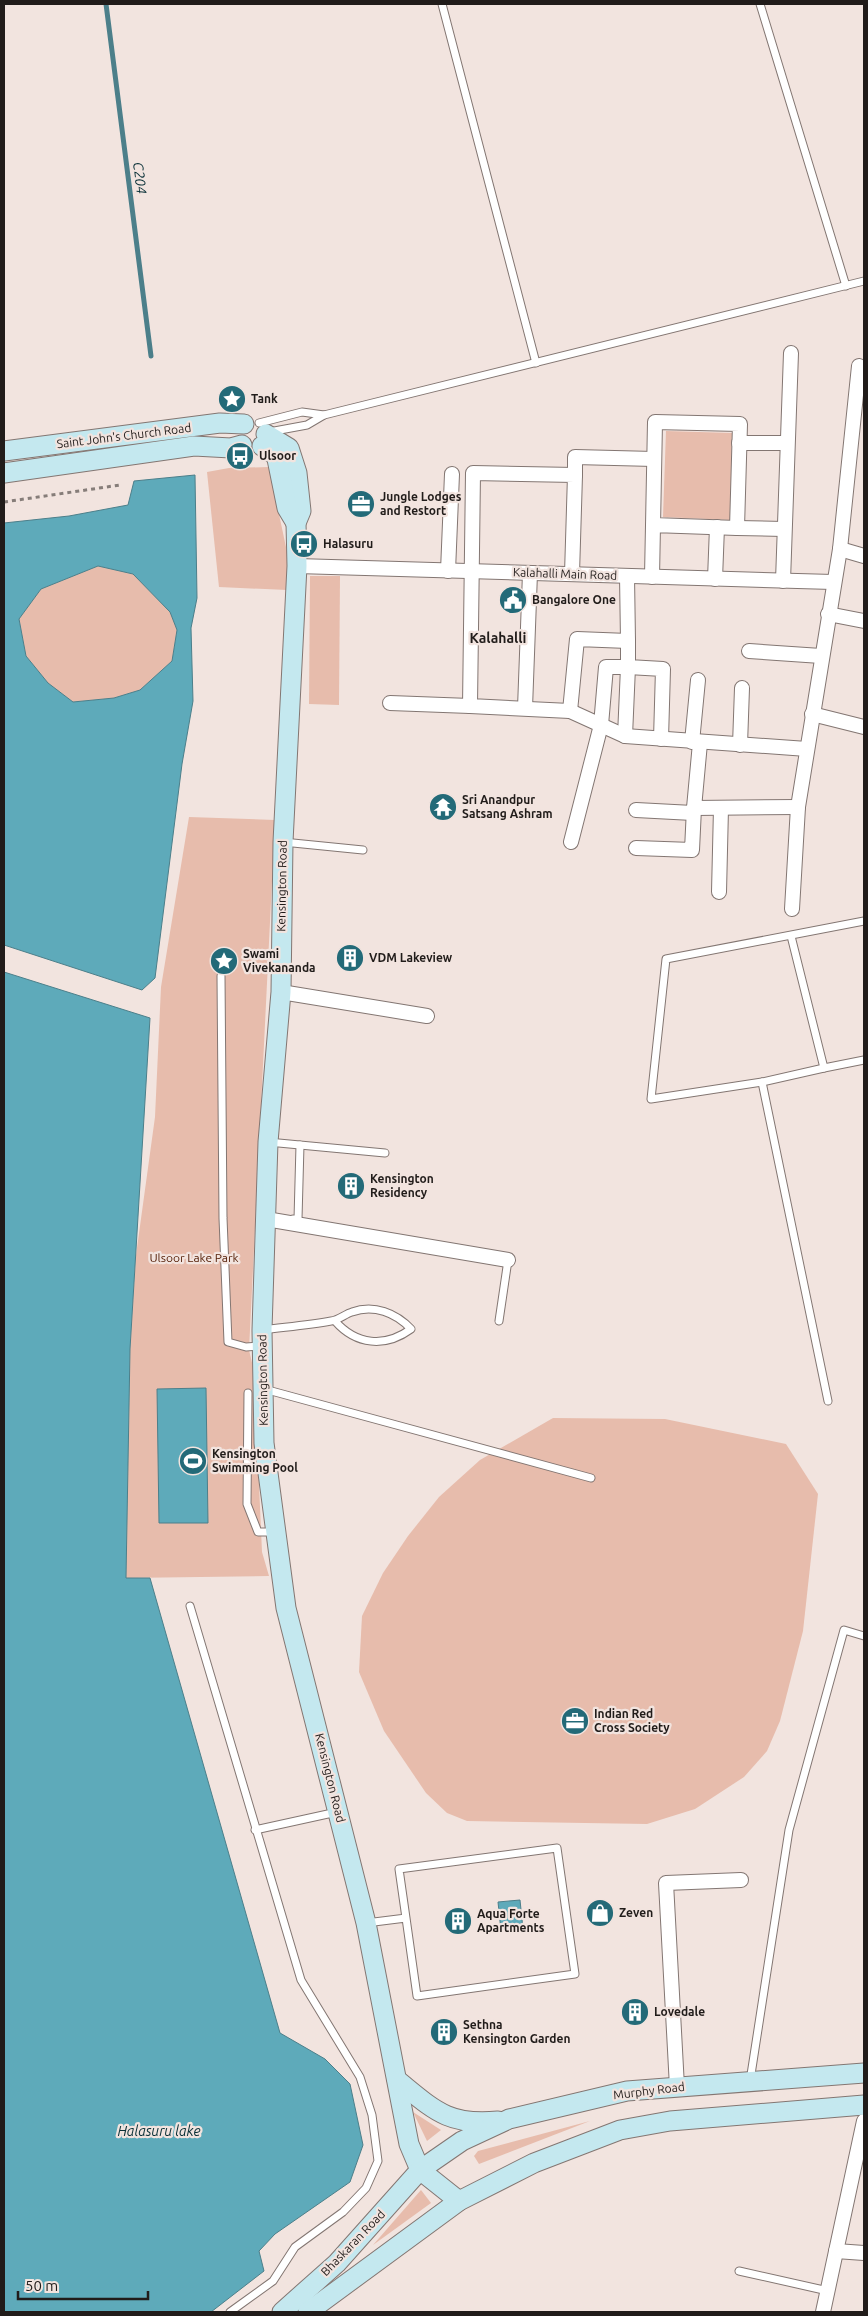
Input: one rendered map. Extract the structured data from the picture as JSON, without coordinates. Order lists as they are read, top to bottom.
{
  "streets": {
    "main road": [
      "Saint John's Church Road",
      "Kensington Road",
      "Murphy Road",
      "Bhaskaran Road"
    ],
    "street": ["Kalahalli Main Road"]
  },
  "crossings": [
    ["Saint John's Church Road", "Kensington Road"],
    ["Kalahalli Main Road", "Kensington Road"],
    ["Kensington Road", "Murphy Road"],
    ["Kensington Road", "Bhaskaran Road"],
    ["Murphy Road", "Bhaskaran Road"]
  ],
  "districts": ["Kalahalli"],
  "water": ["C204", "Halasuru lake"],
  "parks": ["Ulsoor Lake Park"],
  "places": {
    "place": ["Tank", "Swami Vivekananda"],
    "bus stop": ["Ulsoor", "Halasuru"],
    "office": ["Jungle Lodges and Restort", "Indian Red Cross Society"],
    "public building": ["Bangalore One"],
    "temple": ["Sri Anandpur Satsang Ashram"],
    "building": [
      "VDM Lakeview",
      "Kensington Residency",
      "Aqua Forte Apartments",
      "Lovedale",
      "Sethna Kensington Garden"
    ],
    "sports": ["Kensington Swimming Pool"],
    "shop": ["Zeven"]
  },
  "scale_bar": "50 m"
}
